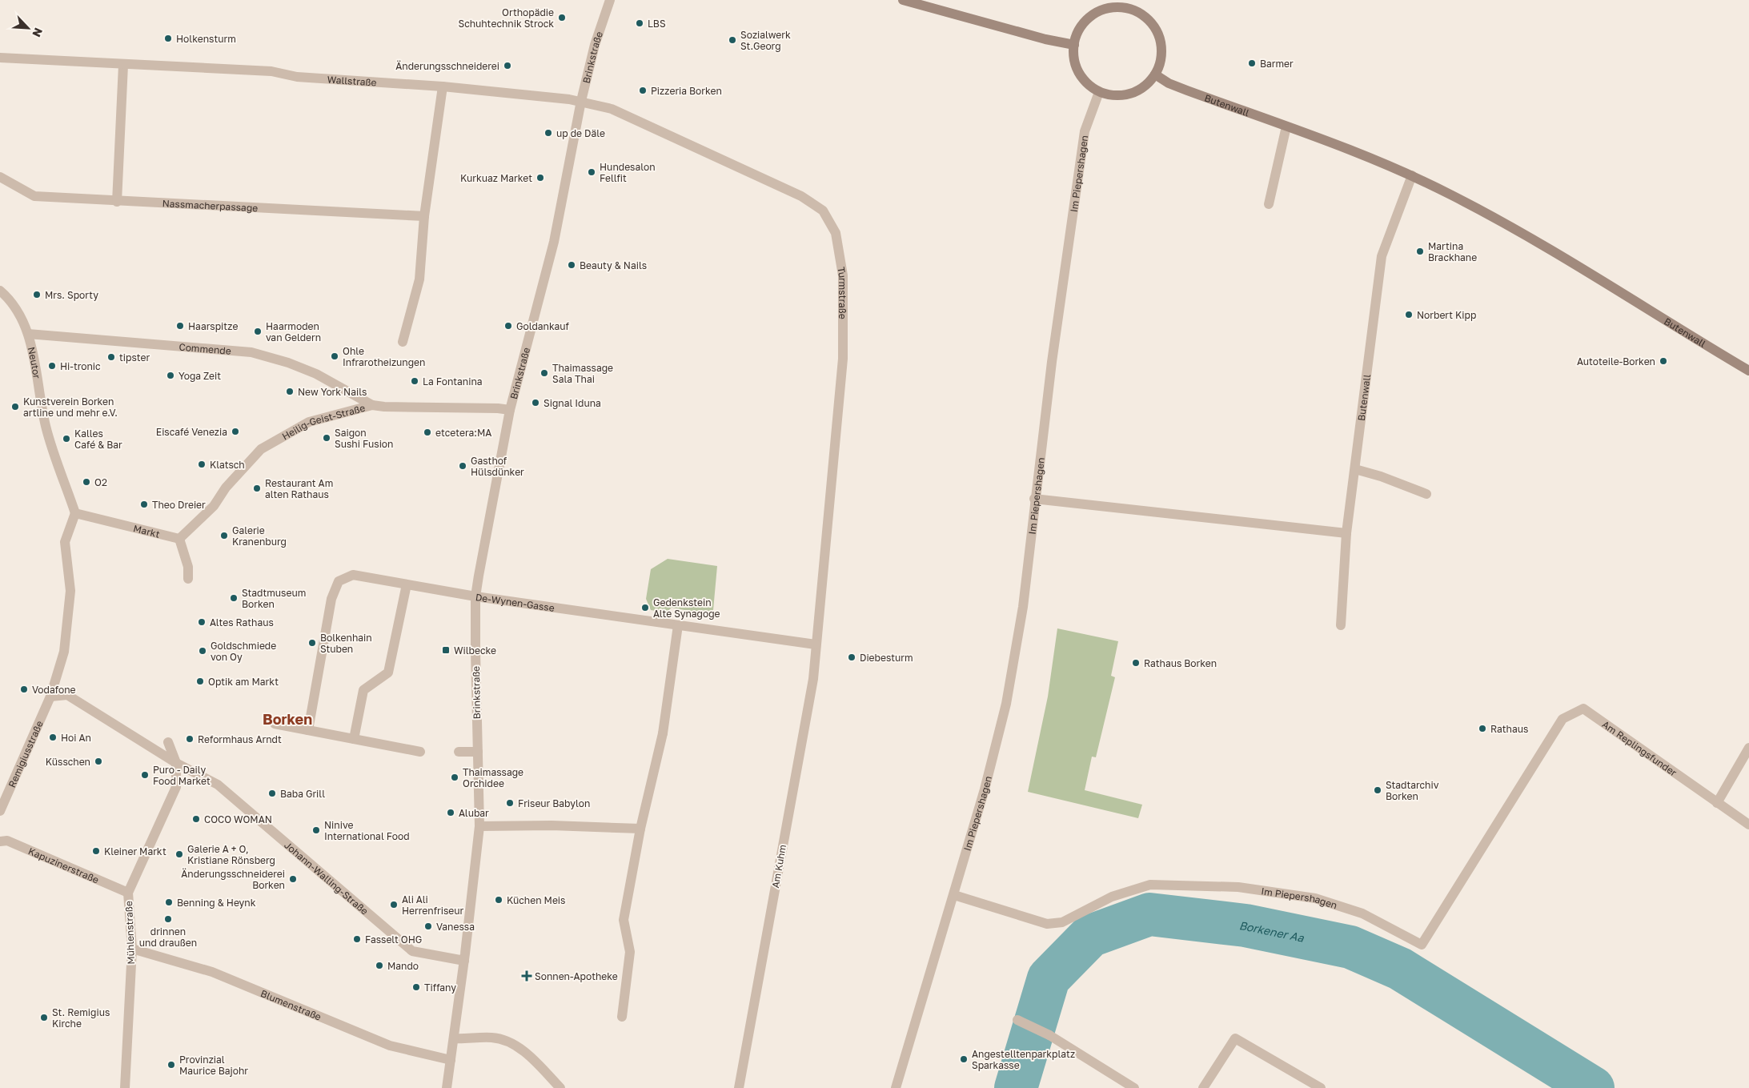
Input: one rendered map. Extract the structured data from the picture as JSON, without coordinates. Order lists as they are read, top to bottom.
{
  "streets": {
    "main road": ["Butenwall"],
    "street": [
      "Brinkstraße",
      "Wallstraße",
      "Im Piepershagen",
      "Nassmacherpassage",
      "Turmstraße",
      "Commende",
      "Neutor",
      "Heilig-Geist-Straße",
      "Markt",
      "De-Wynen-Gasse",
      "Am Replingsfunder",
      "Remigiusstraße",
      "Kapuzinerstraße",
      "Am Kuhm",
      "Johann-Walling-Straße",
      "Mühlenstraße",
      "Blumenstraße"
    ]
  },
  "crossings": [
    ["Brinkstraße", "Wallstraße"],
    ["Brinkstraße", "Turmstraße"],
    ["Brinkstraße", "Heilig-Geist-Straße"],
    ["Brinkstraße", "De-Wynen-Gasse"],
    ["Brinkstraße", "Johann-Walling-Straße"],
    ["Wallstraße", "Turmstraße"],
    ["Butenwall", "Im Piepershagen"],
    ["Im Piepershagen", "Am Replingsfunder"],
    ["Turmstraße", "De-Wynen-Gasse"],
    ["Turmstraße", "Am Kuhm"],
    ["Commende", "Neutor"],
    ["Commende", "Heilig-Geist-Straße"],
    ["Neutor", "Markt"],
    ["Neutor", "Remigiusstraße"],
    ["Heilig-Geist-Straße", "Markt"],
    ["Markt", "Remigiusstraße"],
    ["De-Wynen-Gasse", "Am Kuhm"],
    ["Kapuzinerstraße", "Mühlenstraße"],
    ["Johann-Walling-Straße", "Mühlenstraße"],
    ["Mühlenstraße", "Blumenstraße"]
  ],
  "districts": ["Borken"],
  "water": ["Borkener Aa"],
  "places": {
    "other": [
      "Orthopädie Schuhtechnik Strock",
      "LBS",
      "Holkensturm",
      "Sozialwerk St.Georg",
      "Barmer",
      "Änderungsschneiderei",
      "Pizzeria Borken",
      "up de Däle",
      "Hundesalon Fellfit",
      "Kurkuaz Market",
      "Martina Brackhane",
      "Beauty & Nails",
      "Mrs. Sporty",
      "Norbert Kipp",
      "Haarspitze",
      "Goldankauf",
      "Haarmoden van Geldern",
      "Ohle Infrarotheizungen",
      "tipster",
      "Autoteile-Borken",
      "Hi-tronic",
      "Thaimassage Sala Thai",
      "Yoga Zeit",
      "La Fontanina",
      "New York Nails",
      "Signal Iduna",
      "Kunstverein Borken artline und mehr e.V.",
      "Eiscafé Venezia",
      "etcetera:MA",
      "Saigon Sushi Fusion",
      "Kalles Café & Bar",
      "Klatsch",
      "Gasthof Hülsdünker",
      "O2",
      "Restaurant Am alten Rathaus",
      "Theo Dreier",
      "Galerie Kranenburg",
      "Stadtmuseum Borken",
      "Gedenkstein Alte Synagoge",
      "Altes Rathaus",
      "Bolkenhain Stuben",
      "Goldschmiede von Oy",
      "Diebesturm",
      "Rathaus Borken",
      "Optik am Markt",
      "Vodafone",
      "Rathaus",
      "Hoi An",
      "Reformhaus Arndt",
      "Küsschen",
      "Puro - Daily Food Market",
      "Thaimassage Orchidee",
      "Stadtarchiv Borken",
      "Baba Grill",
      "Friseur Babylon",
      "Alubar",
      "COCO WOMAN",
      "Ninive International Food",
      "Kleiner Markt",
      "Galerie A + O, Kristiane Rönsberg",
      "Änderungsschneiderei Borken",
      "Küchen Meis",
      "Benning & Heynk",
      "Ali Ali Herrenfriseur",
      "drinnen und draußen",
      "Vanessa",
      "Fasselt OHG",
      "Mando",
      "Tiffany",
      "St. Remigius Kirche",
      "Angestelltenparkplatz Sparkasse",
      "Provinzial Maurice Bajohr"
    ],
    "transit": ["Wilbecke"],
    "health": ["Sonnen-Apotheke"]
  },
  "north": "bottom right"
}
